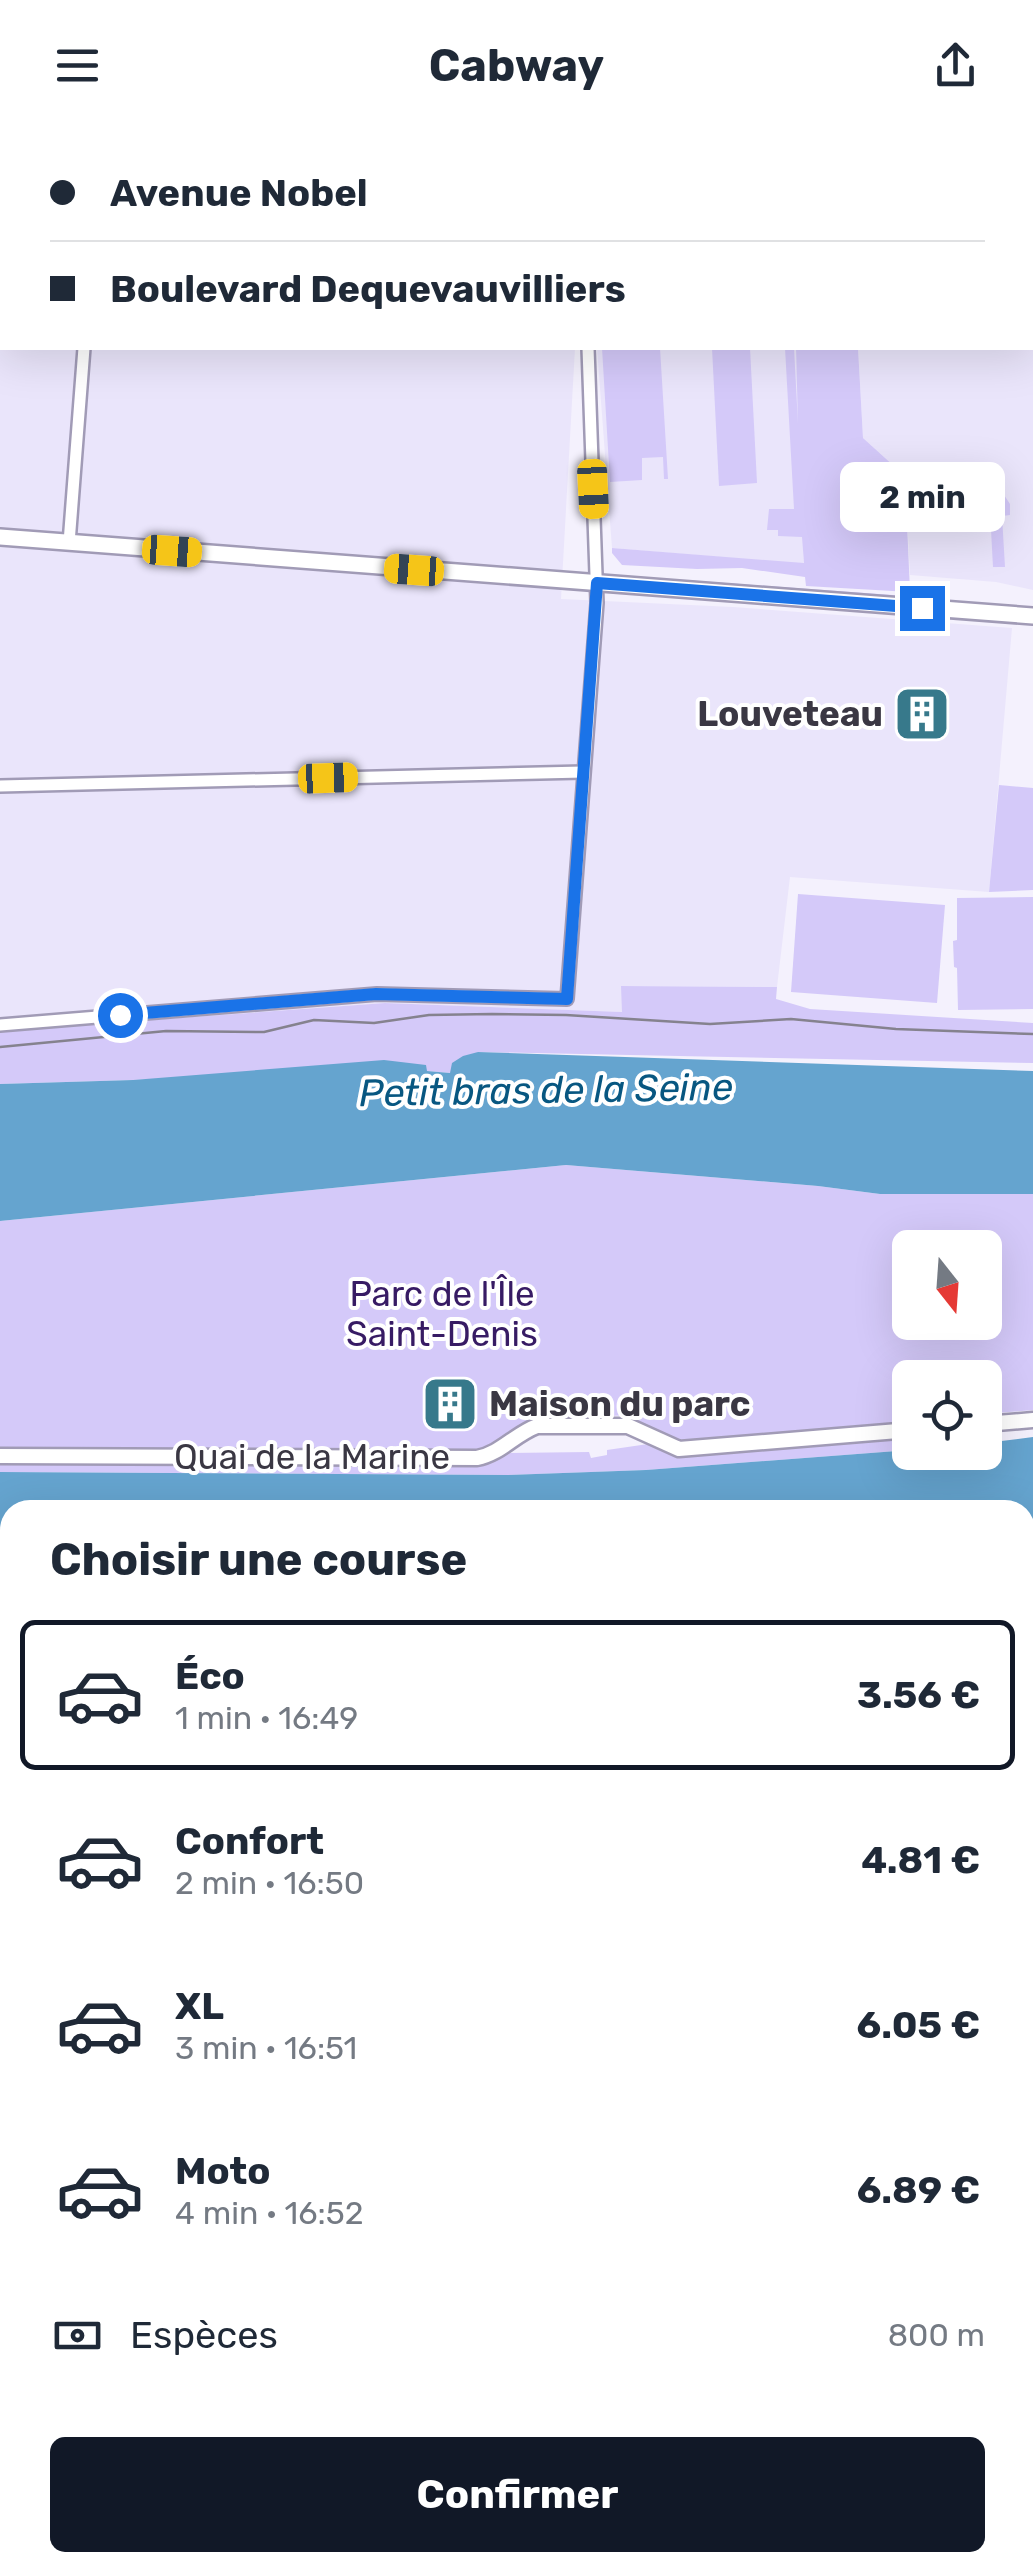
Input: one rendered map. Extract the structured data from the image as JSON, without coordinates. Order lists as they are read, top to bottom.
{
  "streets": {
    "street": ["Quai de la Marine"]
  },
  "water": ["Petit bras de la Seine"],
  "parks": ["Parc de l'Île Saint-Denis"],
  "places": {
    "building": ["Louveteau", "Maison du parc"]
  },
  "north": "bottom",
  "page": {
    "header": "Cabway",
    "banner": ["Avenue Nobel", "Boulevard Dequevauvilliers"],
    "bubble": "2 min",
    "heading": "Choisir une course",
    "list": [
      {
        "name": "Éco",
        "note": "1 min · 16:49",
        "value": "3.56 €"
      },
      {
        "name": "Confort",
        "note": "2 min · 16:50",
        "value": "4.81 €"
      },
      {
        "name": "XL",
        "note": "3 min · 16:51",
        "value": "6.05 €"
      },
      {
        "name": "Moto",
        "note": "4 min · 16:52",
        "value": "6.89 €"
      }
    ],
    "pay": ["Espèces", "800 m"],
    "buttons": "Confirmer"
  }
}
